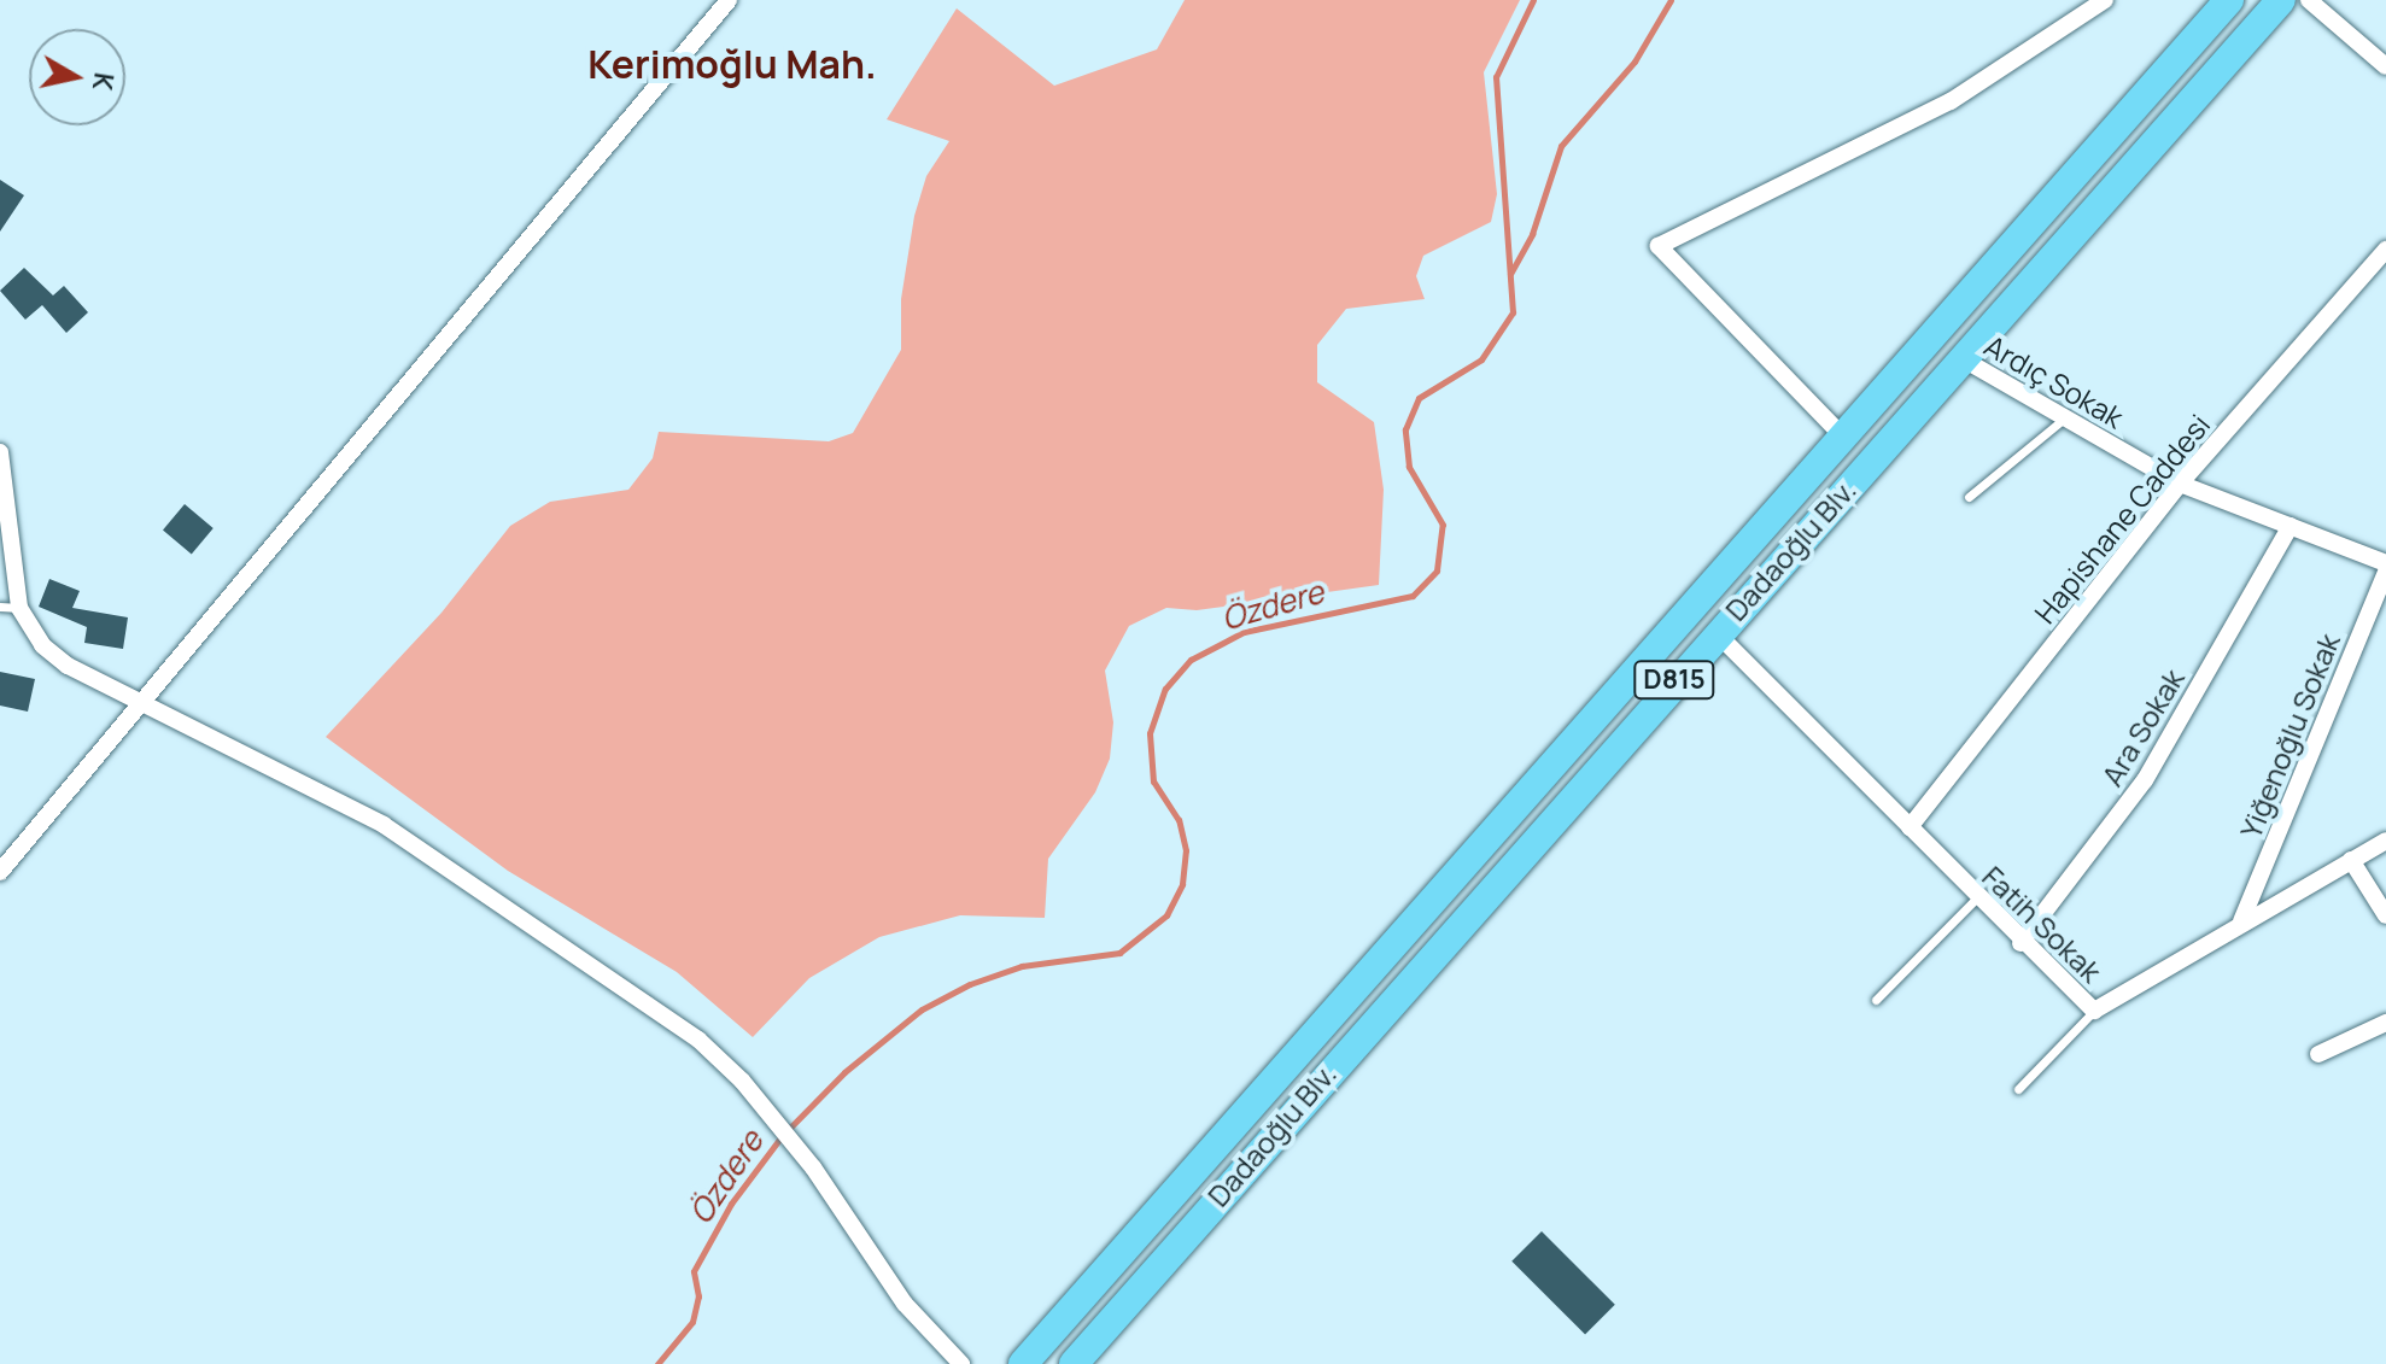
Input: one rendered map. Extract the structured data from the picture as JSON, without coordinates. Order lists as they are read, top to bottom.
{
  "streets": {
    "highway": ["Dadaoğlu Blv.", "D815"],
    "street": [
      "Ardıç Sokak",
      "Hapishane Caddesi",
      "Ara Sokak",
      "Yiğenoğlu Sokak",
      "Fatih Sokak"
    ]
  },
  "crossings": [
    ["Ardıç Sokak", "Hapishane Caddesi"],
    ["Ardıç Sokak", "Dadaoğlu Blv."],
    ["Ardıç Sokak", "Ara Sokak"],
    ["Hapishane Caddesi", "Fatih Sokak"],
    ["Dadaoğlu Blv.", "Fatih Sokak"],
    ["Ara Sokak", "Fatih Sokak"],
    ["Yiğenoğlu Sokak", "Fatih Sokak"]
  ],
  "districts": ["Kerimoğlu Mah."],
  "water": ["Özdere"],
  "north": "right"
}
